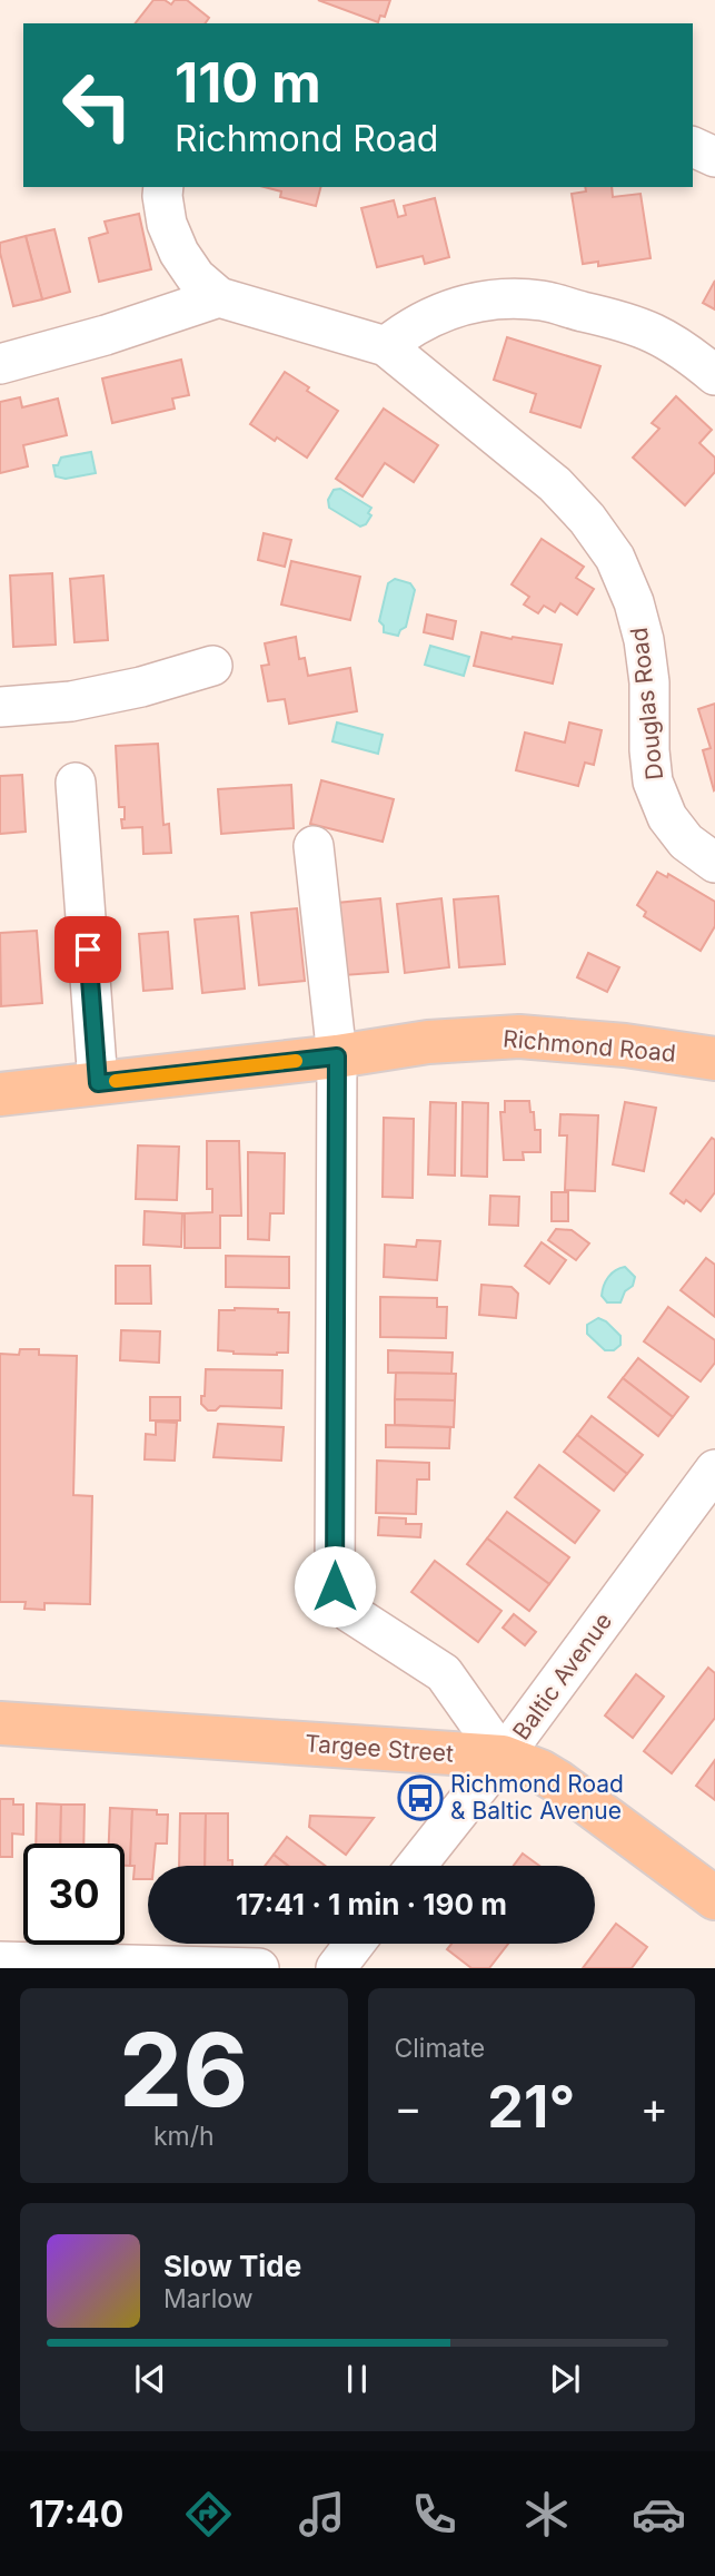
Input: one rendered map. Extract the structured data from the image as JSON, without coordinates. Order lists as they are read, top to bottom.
{
  "streets": {
    "main road": ["Richmond Road", "Targee Street"],
    "street": ["Douglas Road", "Baltic Avenue"]
  },
  "crossings": [
    ["Baltic Avenue", "Targee Street"]
  ],
  "places": {
    "bus stop": ["Richmond Road & Baltic Avenue"]
  },
  "page": {
    "turn": ["110 m", "Richmond Road"],
    "limit": "30",
    "trip": "17:41 · 1 min · 190 m",
    "tile": [
      ["26", "km/h"],
      "Climate"
    ],
    "heat": ["−", "21°", "+"],
    "song": ["Slow Tide", "Marlow"],
    "tabs": "17:40"
  }
}
